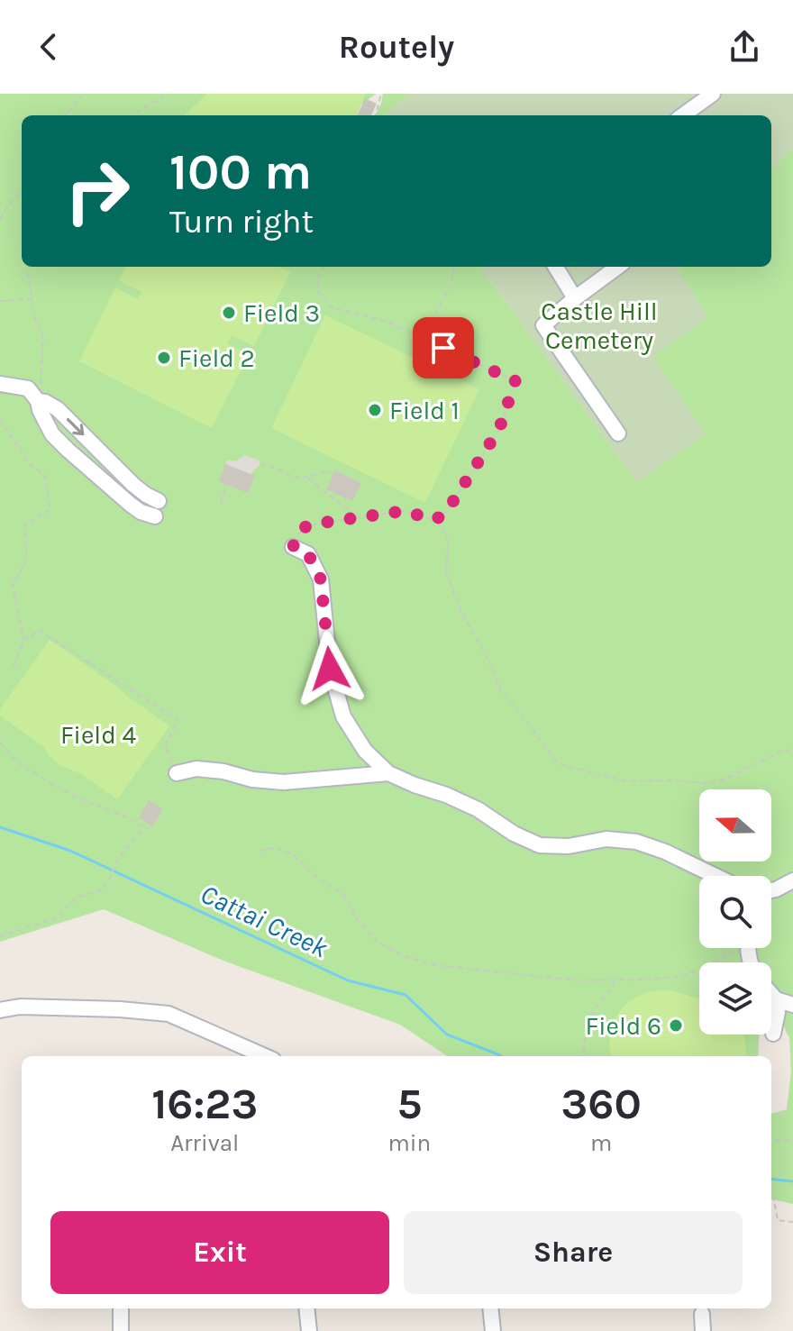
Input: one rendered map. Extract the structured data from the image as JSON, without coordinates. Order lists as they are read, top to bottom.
{
  "water": ["Cattai Creek"],
  "parks": ["Castle Hill Cemetery", "Field 4"],
  "places": [
    "Field 3",
    "Field 2",
    "Field 1",
    "Field 6"
  ],
  "north": "left",
  "page": {
    "header": "Routely",
    "turn": ["100 m", "Turn right"],
    "eta": [
      "16:23",
      "Arrival",
      "5",
      "min",
      "360",
      "m"
    ],
    "buttons": ["Exit", "Share"]
  }
}
